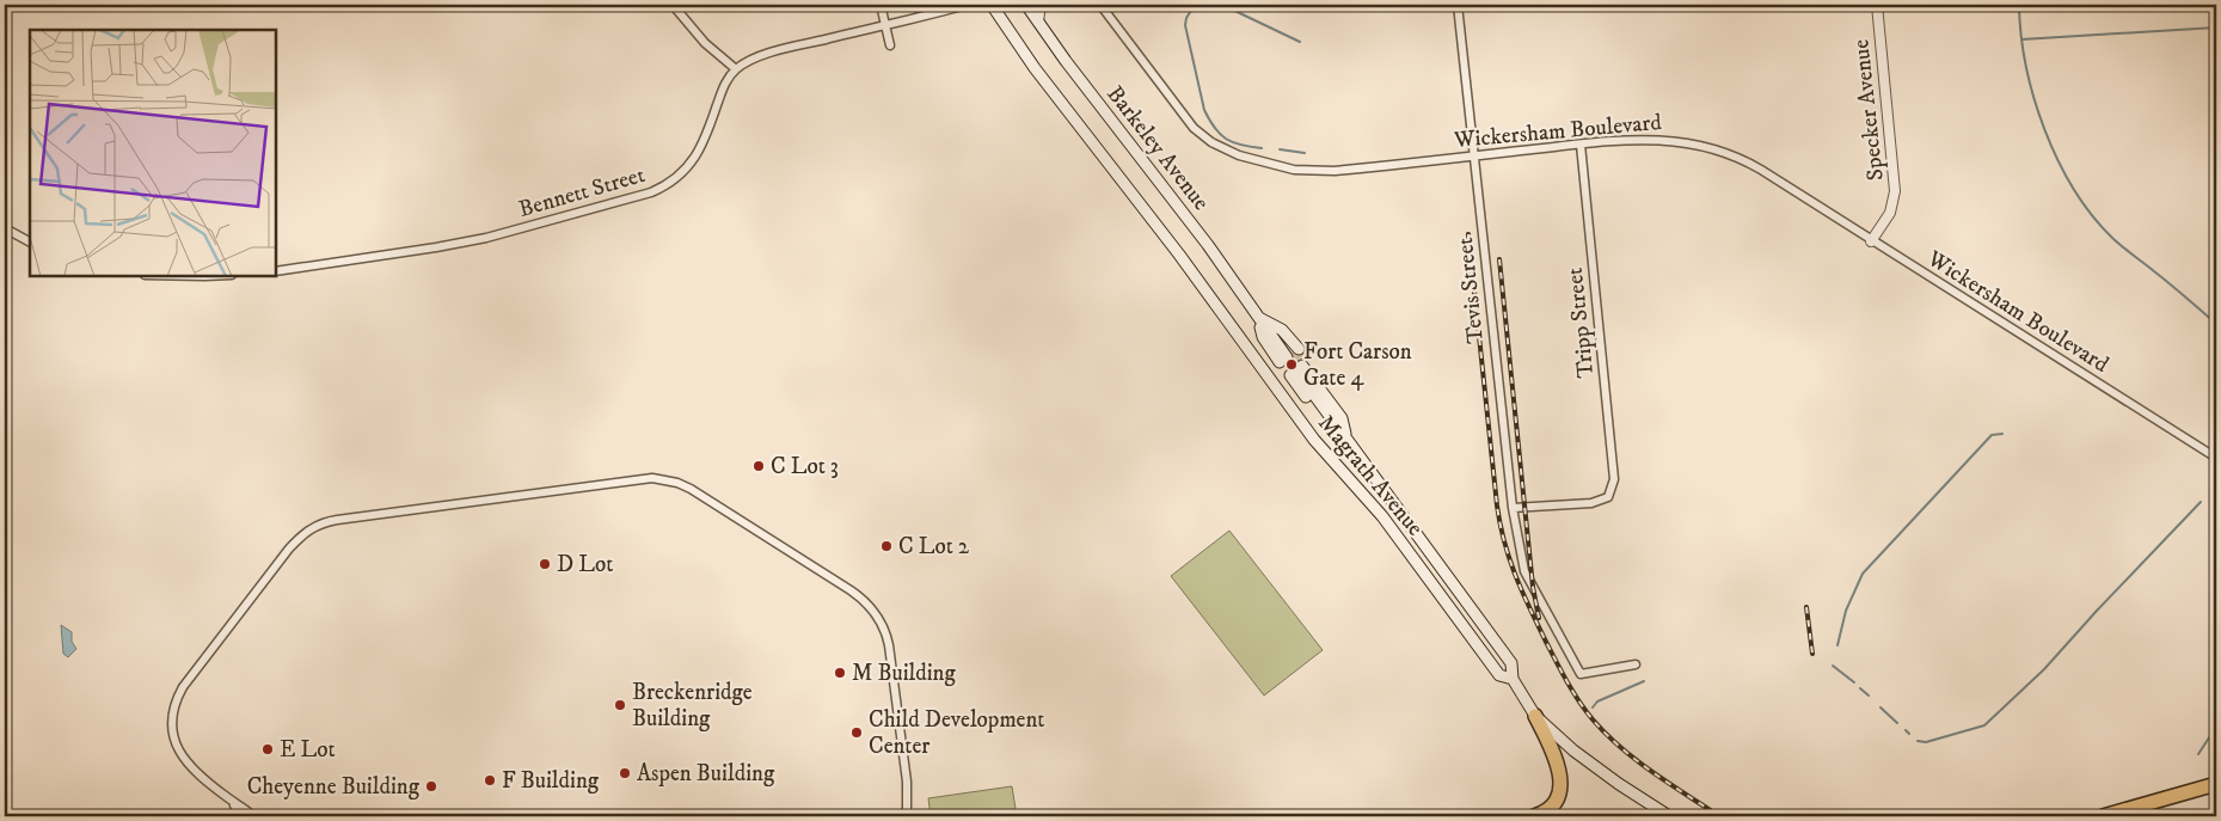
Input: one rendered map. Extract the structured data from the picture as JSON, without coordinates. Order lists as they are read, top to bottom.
{
  "streets": {
    "main road": ["Barkeley Avenue", "Magrath Avenue"],
    "street": [
      "Specker Avenue",
      "Wickersham Boulevard",
      "Bennett Street",
      "Tevis Street",
      "Tripp Street"
    ]
  },
  "crossings": [
    ["Specker Avenue", "Wickersham Boulevard"],
    ["Wickersham Boulevard", "Tevis Street"],
    ["Wickersham Boulevard", "Tripp Street"],
    ["Tevis Street", "Tripp Street"]
  ],
  "places": [
    "Fort Carson Gate 4",
    "C Lot 3",
    "C Lot 2",
    "D Lot",
    "M Building",
    "Breckenridge Building",
    "Child Development Center",
    "E Lot",
    "Aspen Building",
    "F Building",
    "Cheyenne Building"
  ]
}
